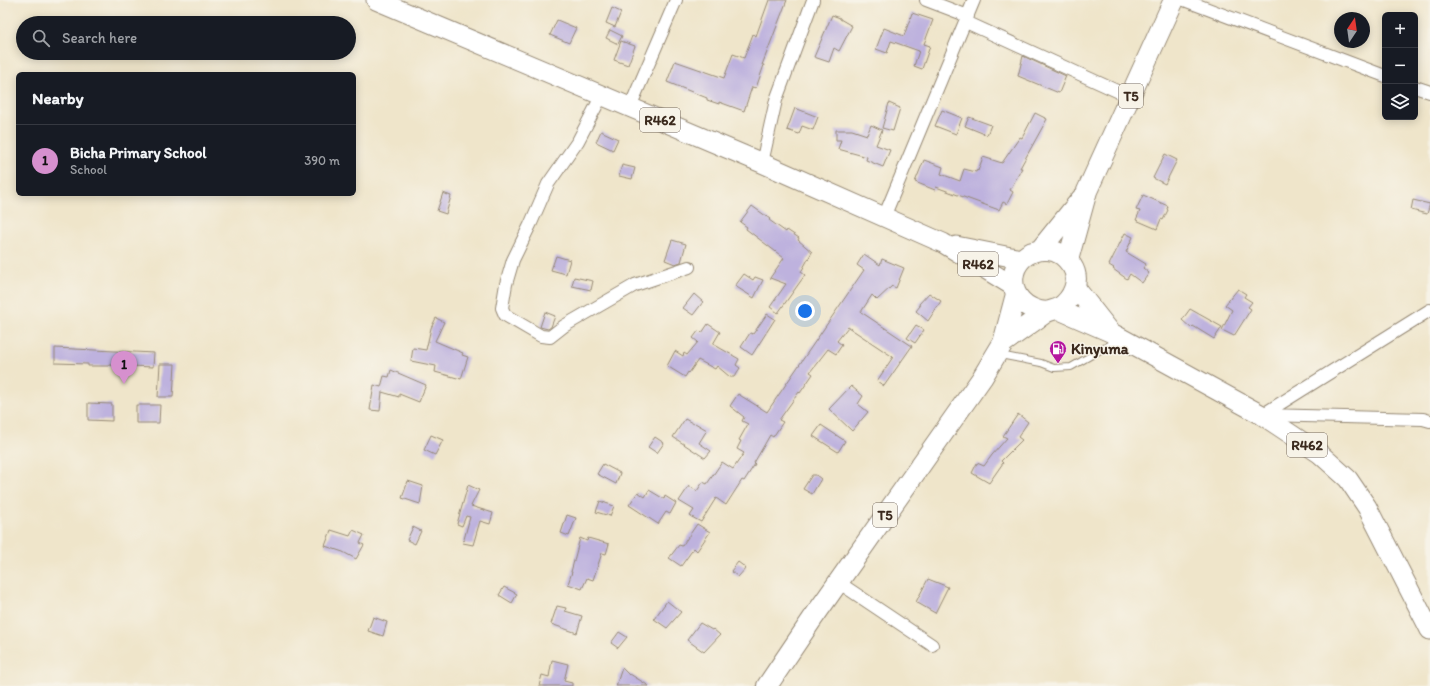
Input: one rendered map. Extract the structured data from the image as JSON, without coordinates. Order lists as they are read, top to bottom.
{
  "streets": {
    "highway": ["T5"],
    "main road": ["R462"]
  },
  "crossings": [
    ["T5", "R462"]
  ],
  "places": {
    "fuel station": ["Kinyuma"]
  },
  "north": "top",
  "page": {
    "map_buttons": ["+", "−"],
    "search": "Search here",
    "heading": "Nearby",
    "list": [
      {
        "mark": "1",
        "name": "Bicha Primary School",
        "note": "School",
        "value": "390 m"
      }
    ],
    "pins": "1"
  }
}
